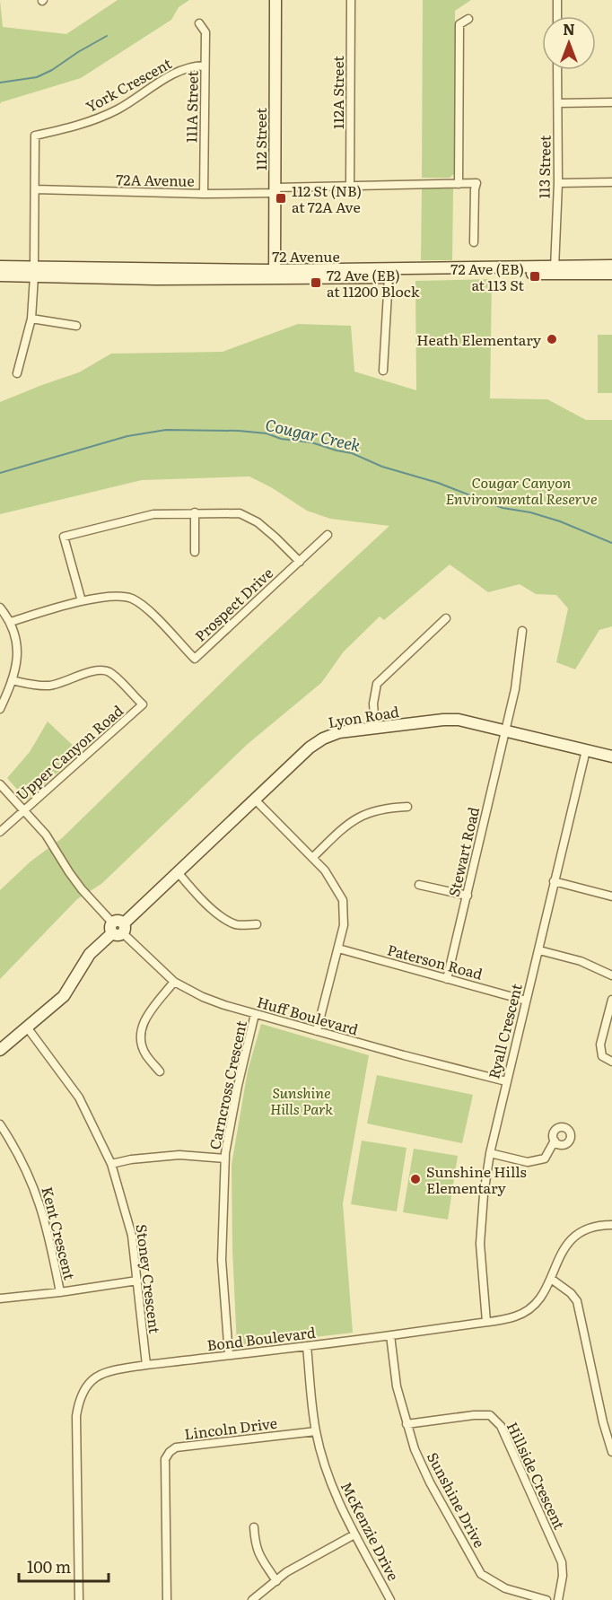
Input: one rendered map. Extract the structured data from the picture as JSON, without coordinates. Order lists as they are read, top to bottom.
{
  "streets": {
    "street": [
      "York Crescent",
      "112A Street",
      "111A Street",
      "112 Street",
      "113 Street",
      "72A Avenue",
      "72 Avenue",
      "Prospect Drive",
      "Lyon Road",
      "Upper Canyon Road",
      "Stewart Road",
      "Paterson Road",
      "Huff Boulevard",
      "Ryall Crescent",
      "Carncross Crescent",
      "Kent Crescent",
      "Stoney Crescent",
      "Bond Boulevard",
      "Lincoln Drive",
      "Hillside Crescent",
      "Sunshine Drive",
      "McKenzie Drive"
    ]
  },
  "crossings": [
    ["York Crescent", "111A Street"],
    ["York Crescent", "72A Avenue"],
    ["York Crescent", "72 Avenue"],
    ["112A Street", "72A Avenue"],
    ["111A Street", "72A Avenue"],
    ["112 Street", "72A Avenue"],
    ["112 Street", "72 Avenue"],
    ["113 Street", "72 Avenue"],
    ["Lyon Road", "Stewart Road"],
    ["Lyon Road", "Huff Boulevard"],
    ["Lyon Road", "Ryall Crescent"],
    ["Lyon Road", "Stoney Crescent"],
    ["Upper Canyon Road", "Huff Boulevard"],
    ["Stewart Road", "Paterson Road"],
    ["Paterson Road", "Ryall Crescent"],
    ["Huff Boulevard", "Ryall Crescent"],
    ["Huff Boulevard", "Carncross Crescent"],
    ["Ryall Crescent", "Bond Boulevard"],
    ["Carncross Crescent", "Bond Boulevard"],
    ["Stoney Crescent", "Bond Boulevard"],
    ["Bond Boulevard", "Sunshine Drive"],
    ["Bond Boulevard", "McKenzie Drive"],
    ["Lincoln Drive", "McKenzie Drive"],
    ["Hillside Crescent", "Sunshine Drive"]
  ],
  "water": ["Cougar Creek"],
  "parks": ["Cougar Canyon Environmental Reserve", "Sunshine Hills Park"],
  "places": {
    "transit": ["112 St (NB) at 72A Ave", "72 Ave (EB) at 113 St", "72 Ave (EB) at 11200 Block"],
    "other": ["Heath Elementary", "Sunshine Hills Elementary"]
  },
  "scale_bar": "100 m",
  "north": "top"
}
